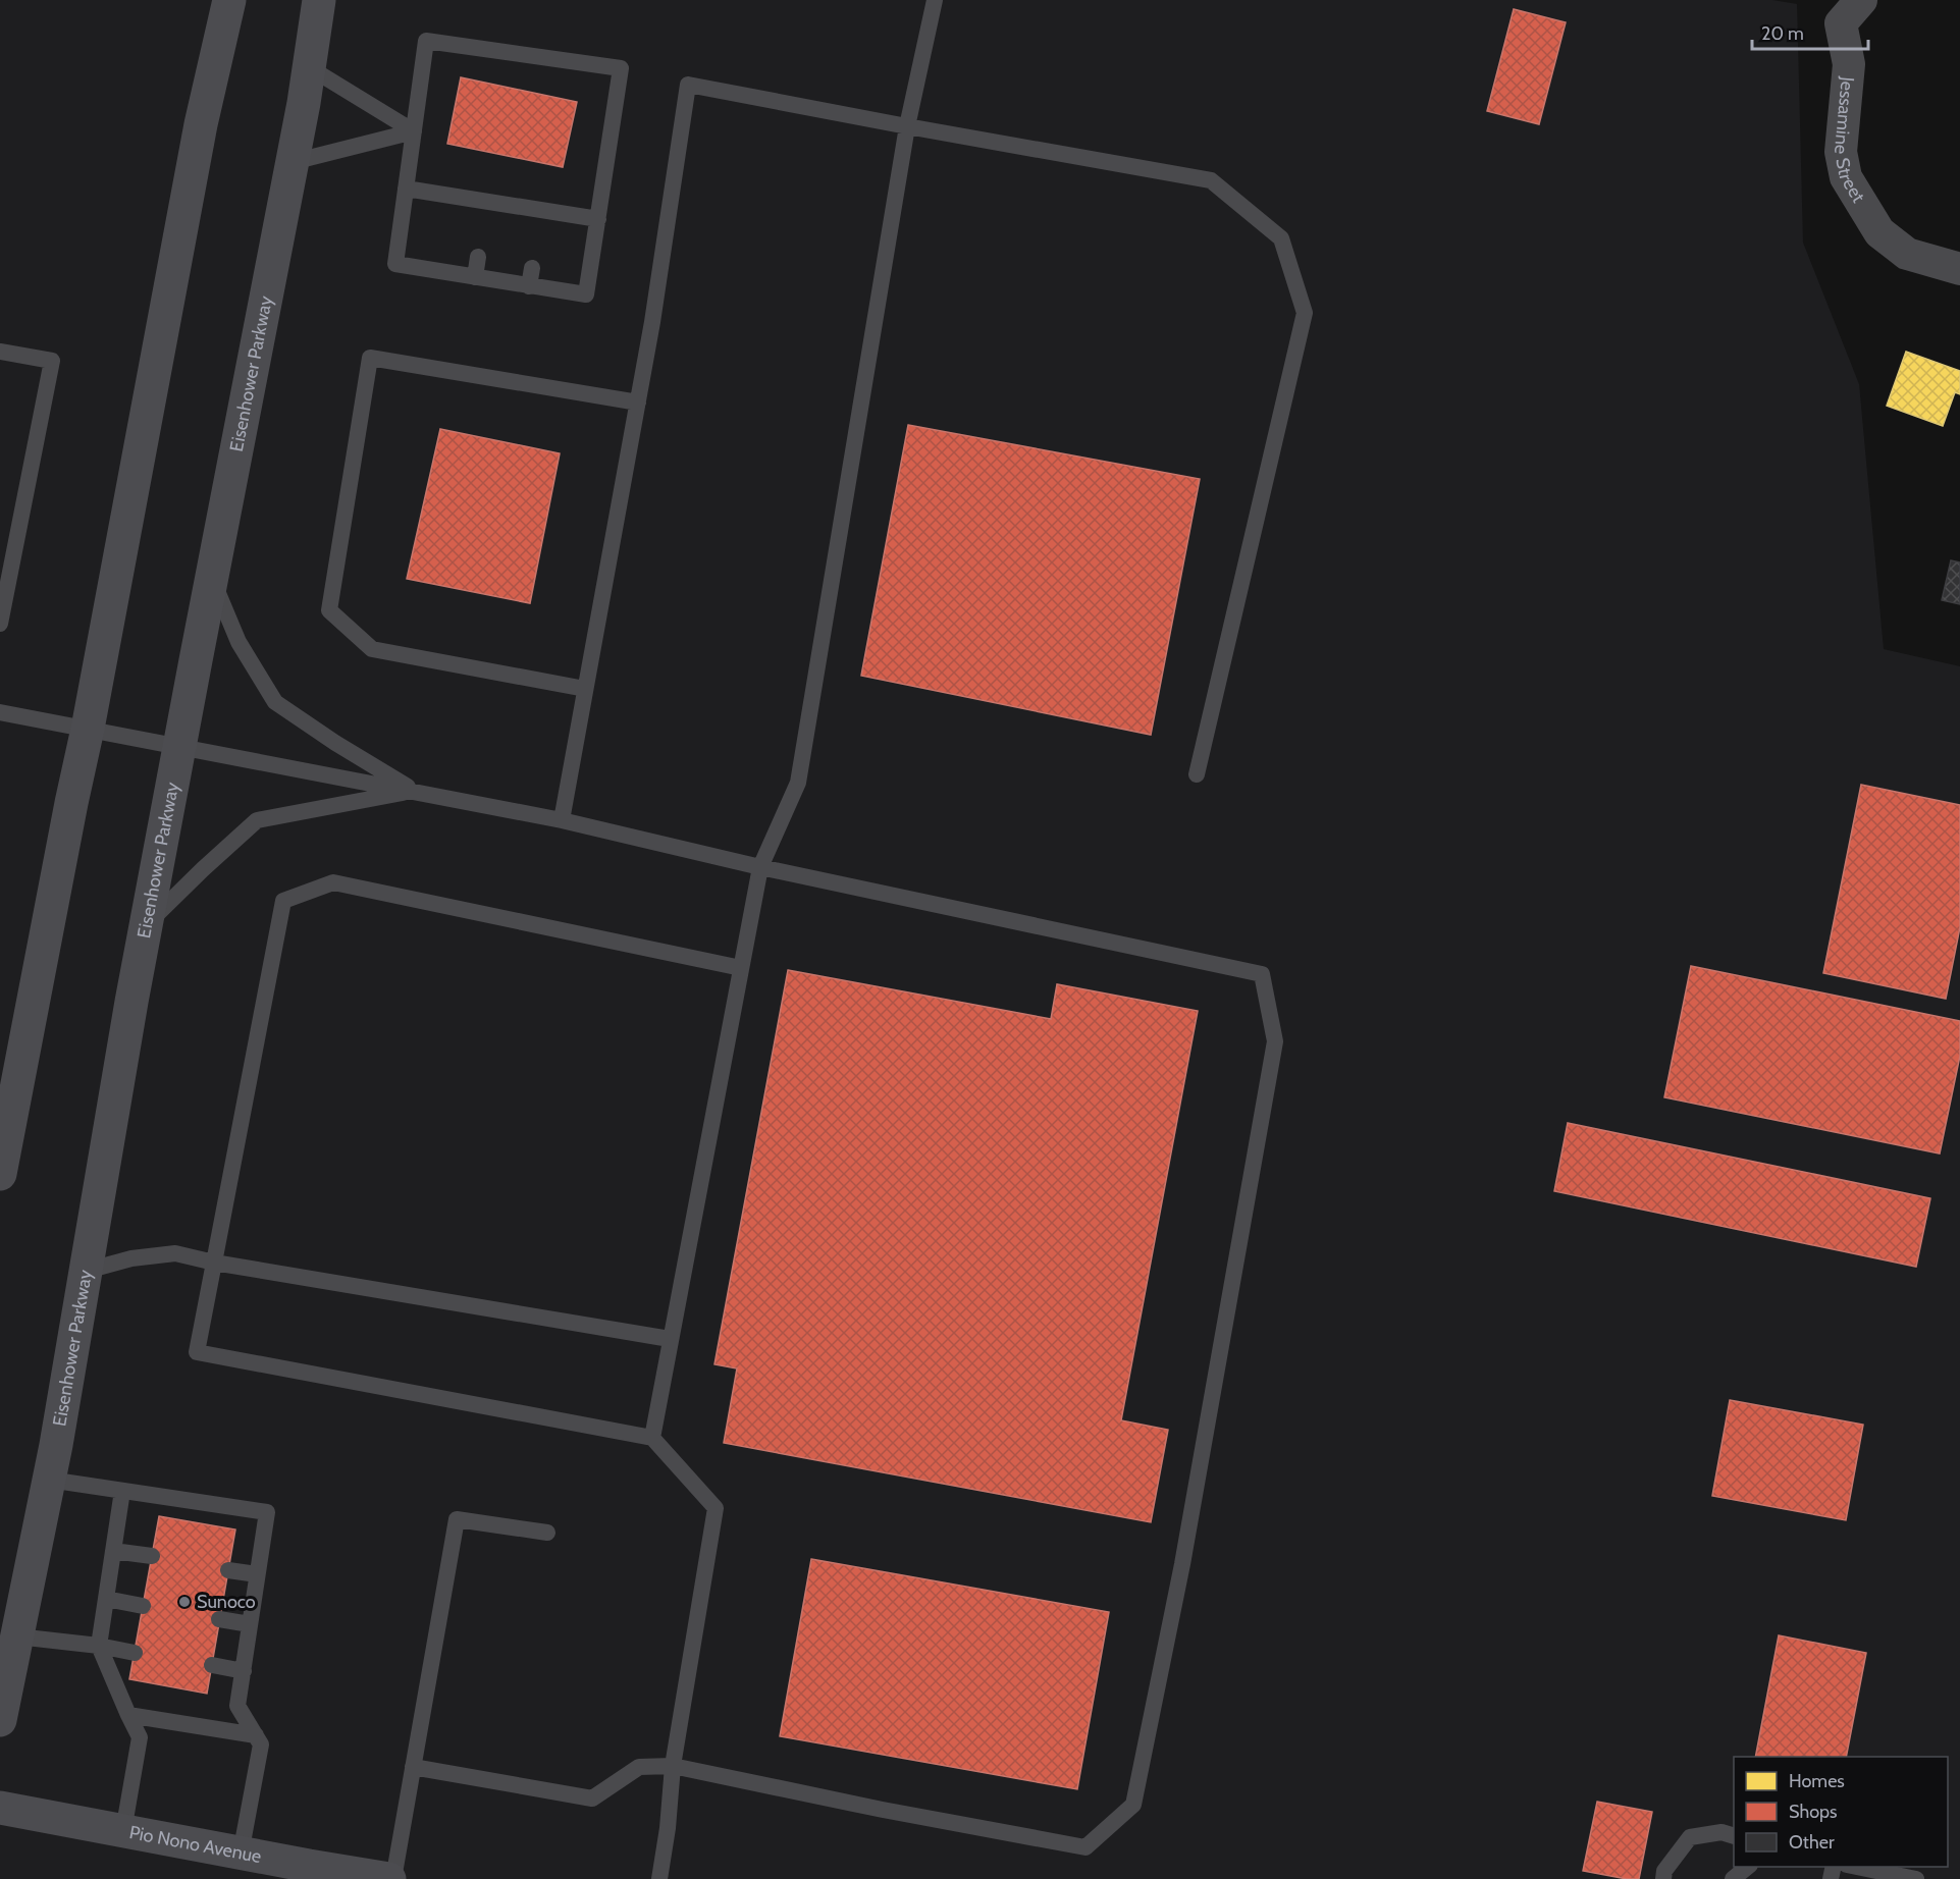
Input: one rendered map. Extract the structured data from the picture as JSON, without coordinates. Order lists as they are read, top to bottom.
{
  "streets": {
    "main road": ["Eisenhower Parkway", "Pio Nono Avenue"],
    "street": ["Jessamine Street"]
  },
  "places": ["Sunoco"],
  "legend": ["Homes", "Shops", "Other"],
  "scale_bar": "20 m"
}
